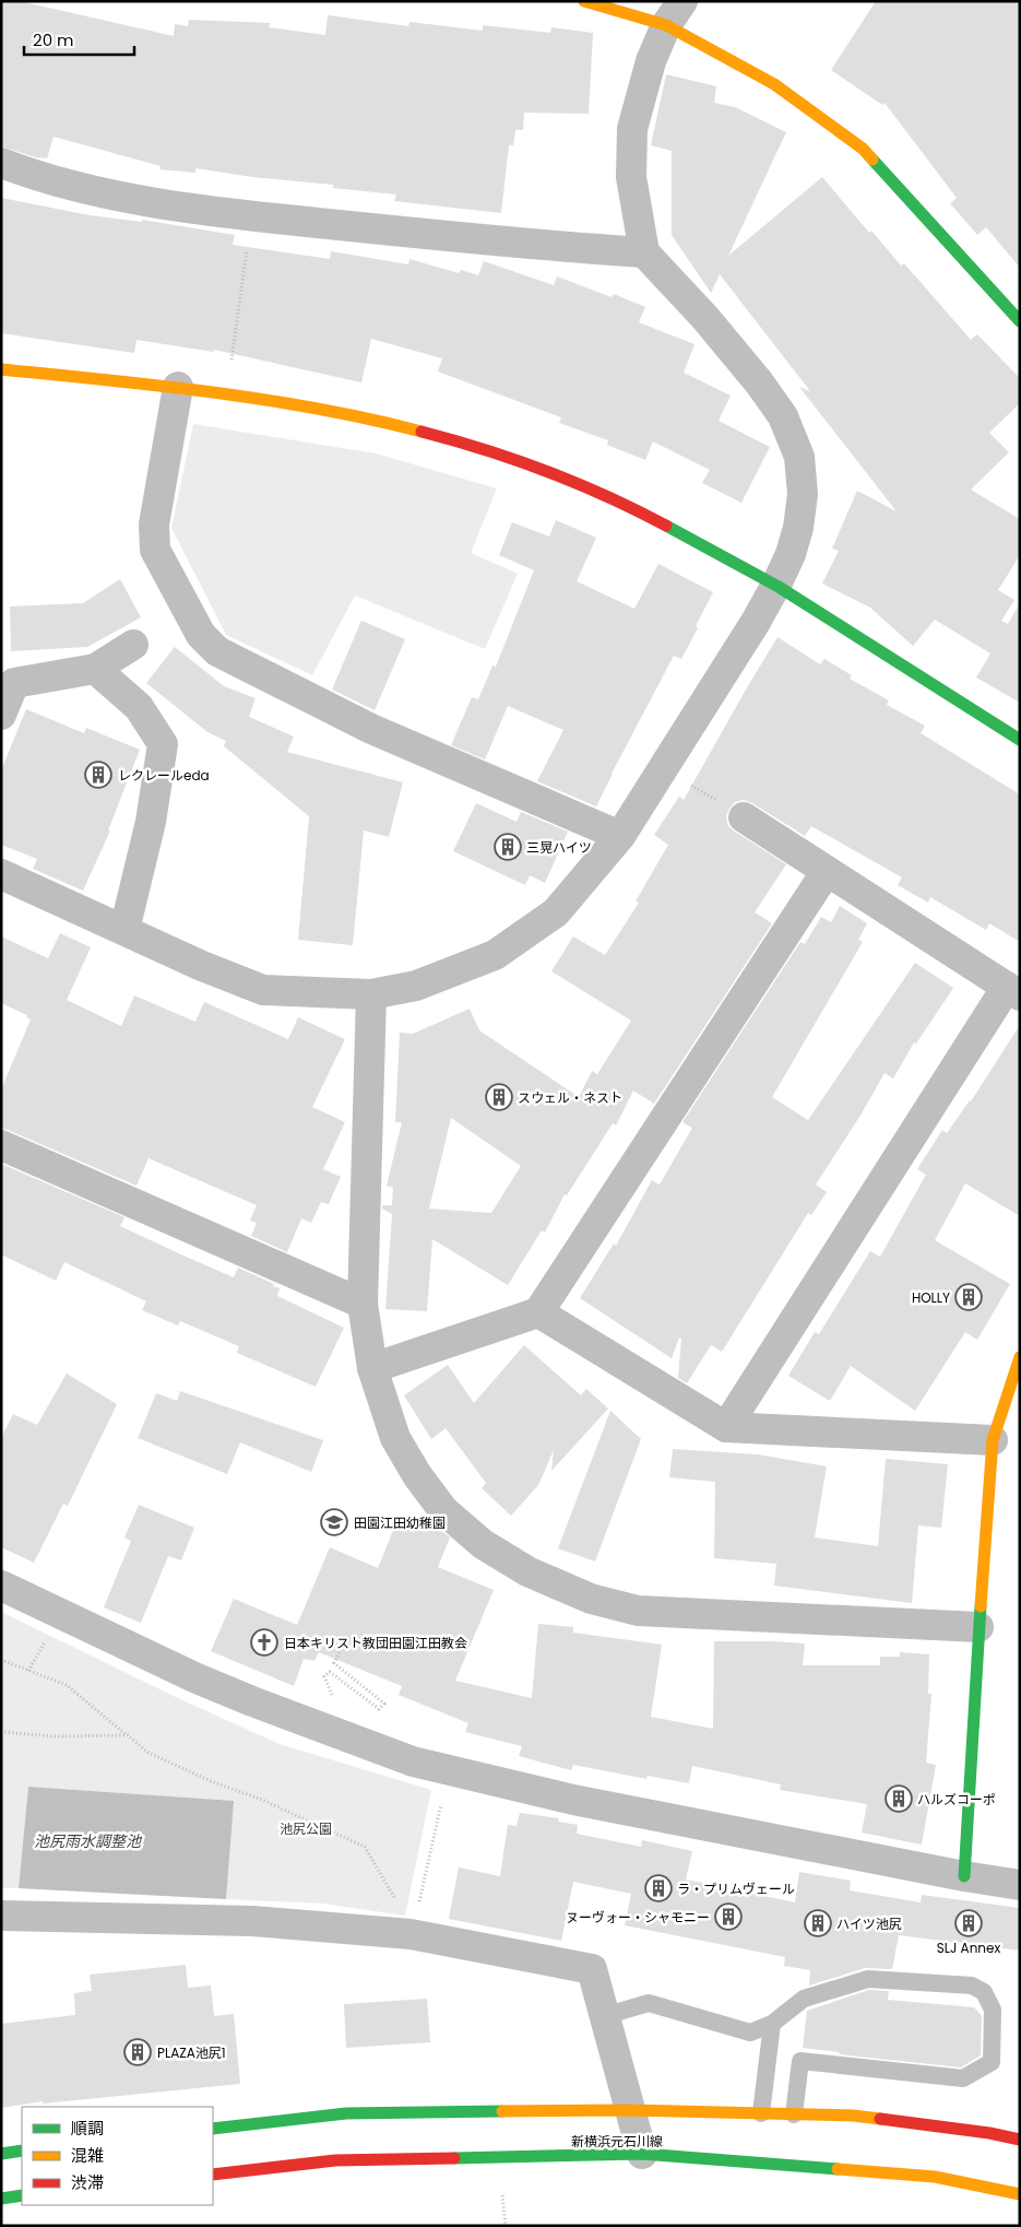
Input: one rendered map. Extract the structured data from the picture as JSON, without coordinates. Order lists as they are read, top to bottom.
{
  "streets": {
    "street": ["新横浜元石川線"]
  },
  "water": ["池尻雨水調整池"],
  "parks": ["池尻公園"],
  "places": {
    "building": [
      "レクレールeda",
      "三晃ハイツ",
      "スウェル・ネスト",
      "HOLLY",
      "ハルズコーポ",
      "ラ・プリムヴェール",
      "ヌーヴォー・シャモニー",
      "ハイツ池尻",
      "SLJ Annex",
      "PLAZA池尻1"
    ],
    "school or university": ["田園江田幼稚園"],
    "church": ["日本キリスト教団田園江田教会"]
  },
  "legend": ["順調", "混雑", "渋滞"],
  "scale_bar": "20 m"
}
